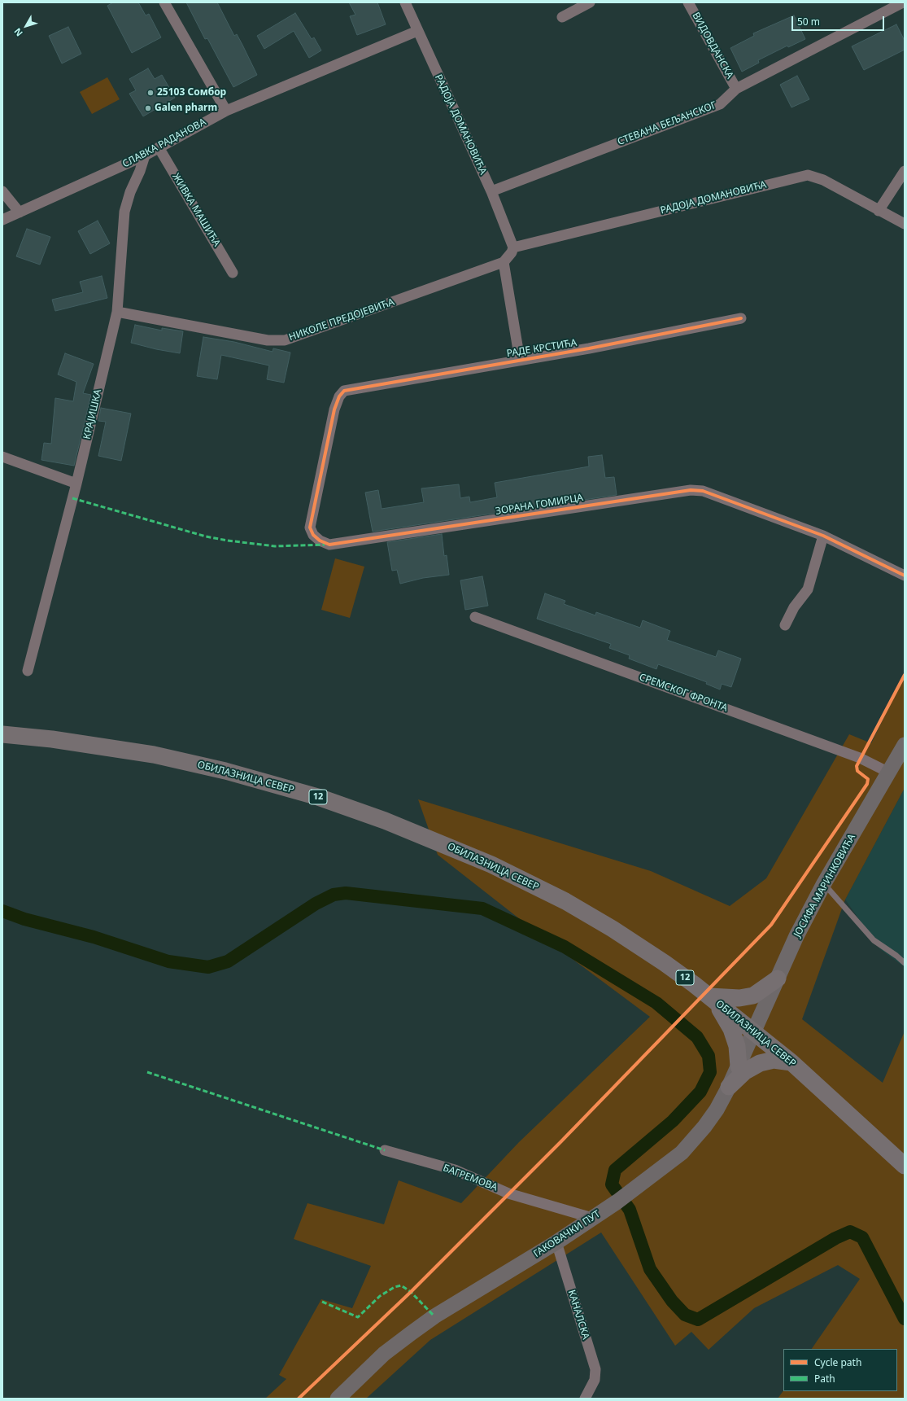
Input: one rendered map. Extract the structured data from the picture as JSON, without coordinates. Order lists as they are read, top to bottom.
{
  "streets": {
    "main road": ["ОБИЛАЗНИЦА СЕВЕР", "12"],
    "street": [
      "ВИДОВДАНСКА",
      "СТЕВАНА БЕЉАНСКОГ",
      "РАДОЈА ДОМАНОВИЋА",
      "СЛАВКА РАДАНОВА",
      "ЖИВКА МАШИЋА",
      "НИКОЛЕ ПРЕДОЈЕВИЋА",
      "РАДЕ КРСТИЋА",
      "КРАЈИШКА",
      "ЗОРАНА ГОМИРЦА",
      "СРЕМСКОГ ФРОНТА",
      "ЈОСИФА МАРИНКОВИЋА",
      "БАГРЕМОВА",
      "ГАКОВАЧКИ ПУТ",
      "КАНАЛСКА"
    ]
  },
  "crossings": [
    ["ВИДОВДАНСКА", "СТЕВАНА БЕЉАНСКОГ"],
    ["СТЕВАНА БЕЉАНСКОГ", "РАДОЈА ДОМАНОВИЋА"],
    ["РАДОЈА ДОМАНОВИЋА", "СЛАВКА РАДАНОВА"],
    ["СЛАВКА РАДАНОВА", "ЖИВКА МАШИЋА"],
    ["СЛАВКА РАДАНОВА", "КРАЈИШКА"],
    ["НИКОЛЕ ПРЕДОЈЕВИЋА", "КРАЈИШКА"],
    ["РАДЕ КРСТИЋА", "ЗОРАНА ГОМИРЦА"],
    ["СРЕМСКОГ ФРОНТА", "ЈОСИФА МАРИНКОВИЋА"],
    ["ОБИЛАЗНИЦА СЕВЕР", "ЈОСИФА МАРИНКОВИЋА"],
    ["ОБИЛАЗНИЦА СЕВЕР", "ГАКОВАЧКИ ПУТ"],
    ["ЈОСИФА МАРИНКОВИЋА", "ГАКОВАЧКИ ПУТ"],
    ["БАГРЕМОВА", "ГАКОВАЧКИ ПУТ"],
    ["ГАКОВАЧКИ ПУТ", "КАНАЛСКА"]
  ],
  "places": ["25103 Сомбор", "Galen pharm"],
  "legend": ["Cycle path", "Path"],
  "scale_bar": "50 m",
  "north": "bottom left"
}
